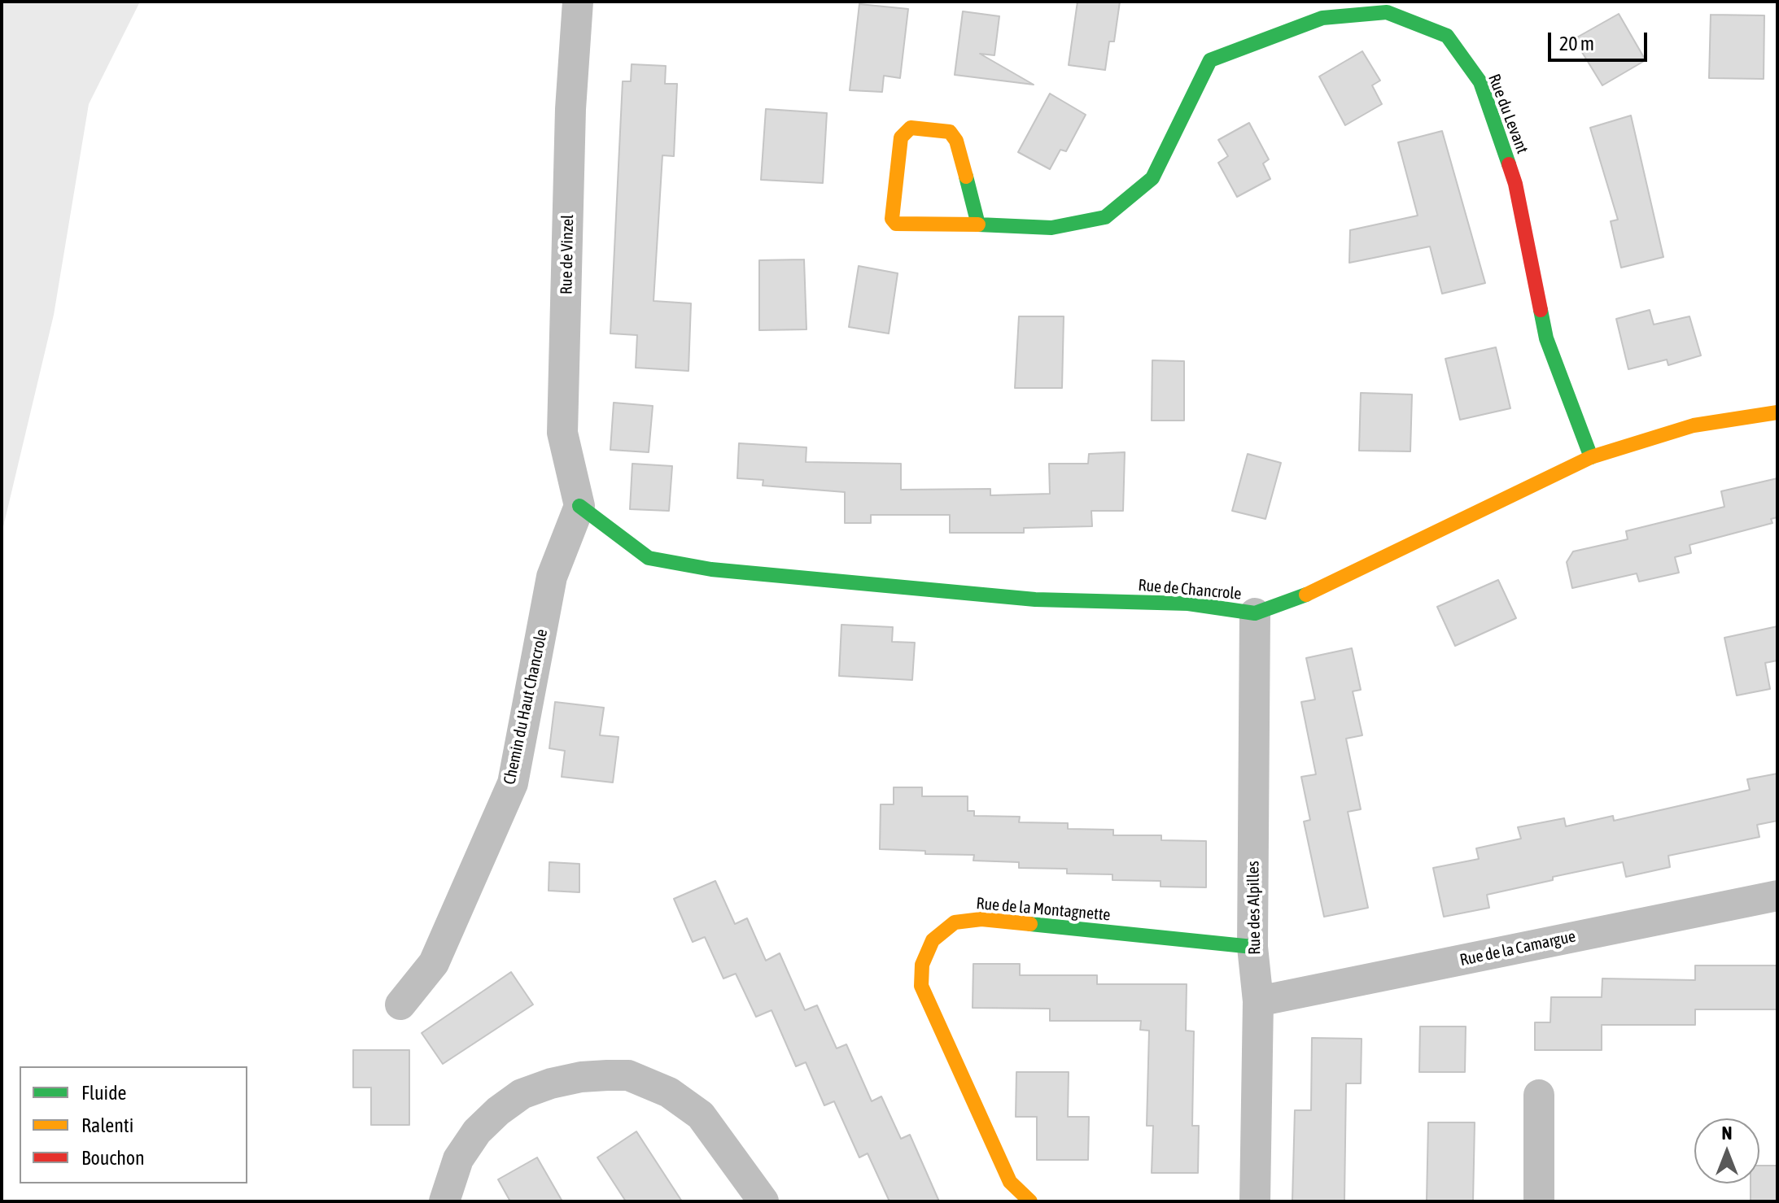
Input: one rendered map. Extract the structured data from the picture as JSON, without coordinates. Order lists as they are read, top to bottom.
{
  "streets": {
    "street": [
      "Rue du Levant",
      "Rue de Vinzel",
      "Rue de Chancrole",
      "Chemin du Haut Chancrole",
      "Rue des Alpilles",
      "Rue de la Montagnette",
      "Rue de la Camargue"
    ]
  },
  "crossings": [
    ["Rue du Levant", "Rue de Chancrole"],
    ["Rue de Vinzel", "Rue de Chancrole"],
    ["Rue de Vinzel", "Chemin du Haut Chancrole"],
    ["Rue de Chancrole", "Chemin du Haut Chancrole"],
    ["Rue de Chancrole", "Rue des Alpilles"],
    ["Rue des Alpilles", "Rue de la Montagnette"],
    ["Rue des Alpilles", "Rue de la Camargue"]
  ],
  "legend": ["Fluide", "Ralenti", "Bouchon"],
  "scale_bar": "20 m",
  "north": "top"
}
